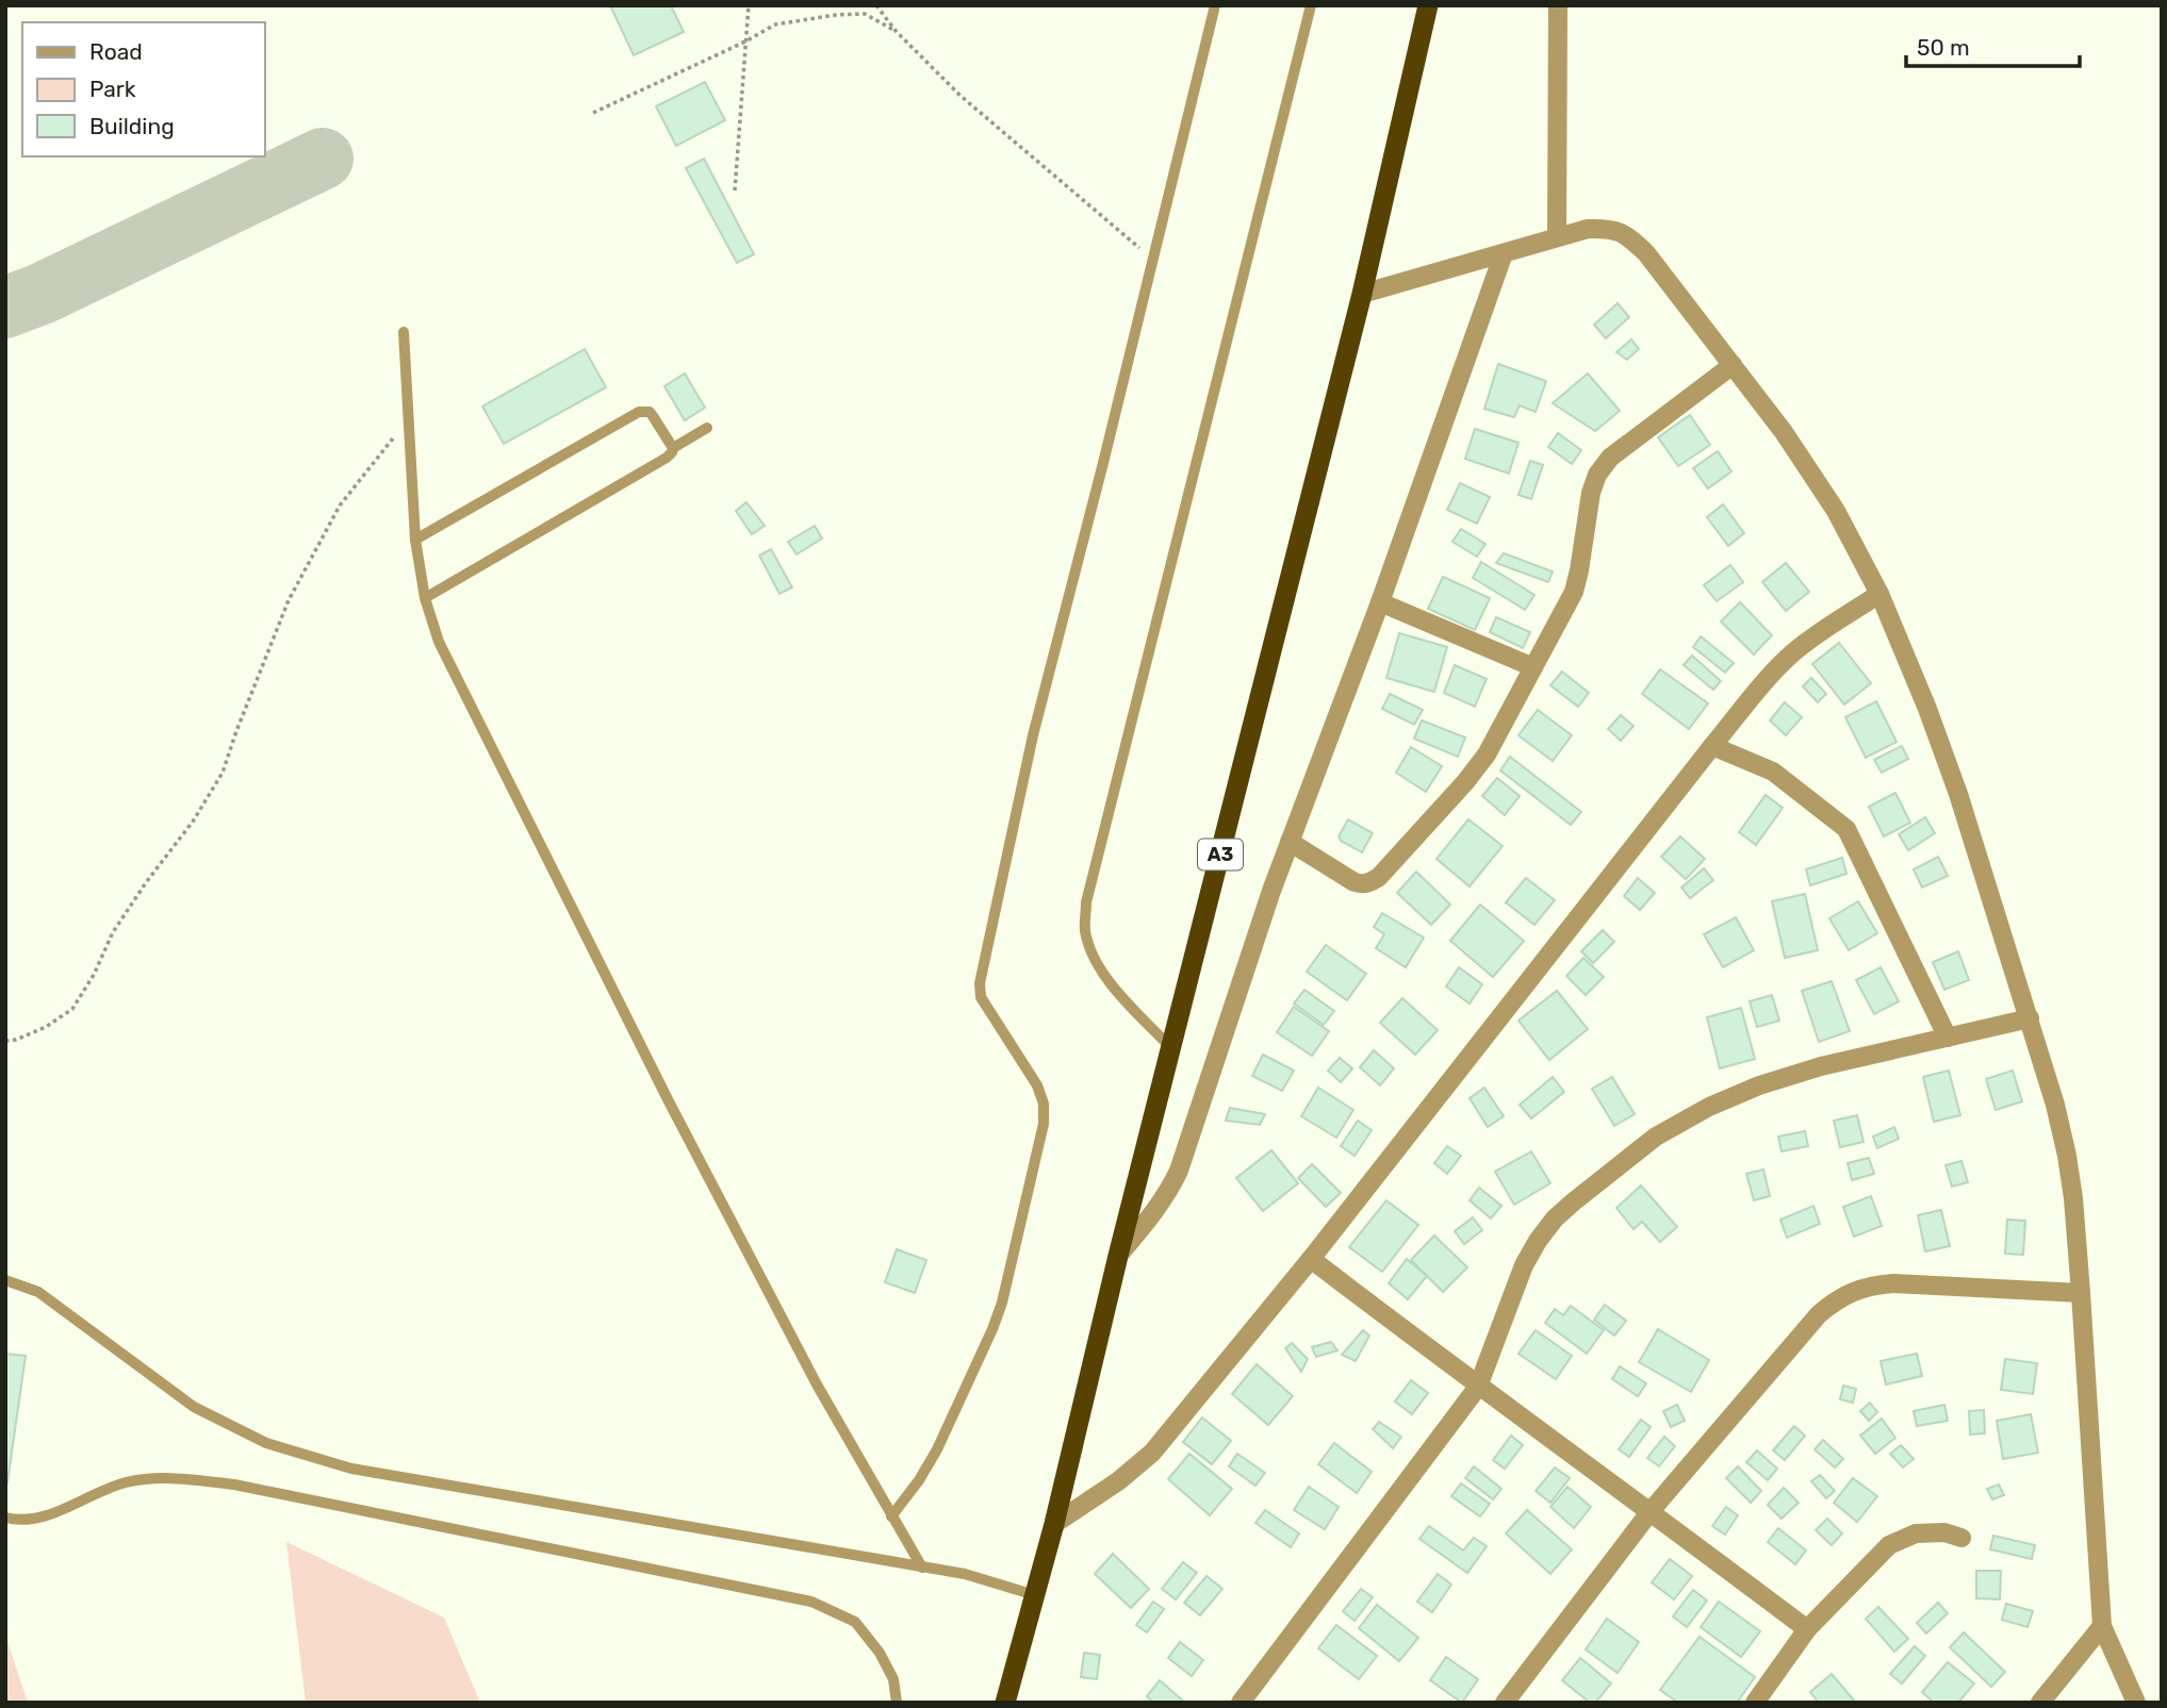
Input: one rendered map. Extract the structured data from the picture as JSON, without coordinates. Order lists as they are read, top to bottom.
{
  "streets": {
    "highway": ["A3"]
  },
  "legend": ["Road", "Park", "Building"],
  "scale_bar": "50 m"
}
